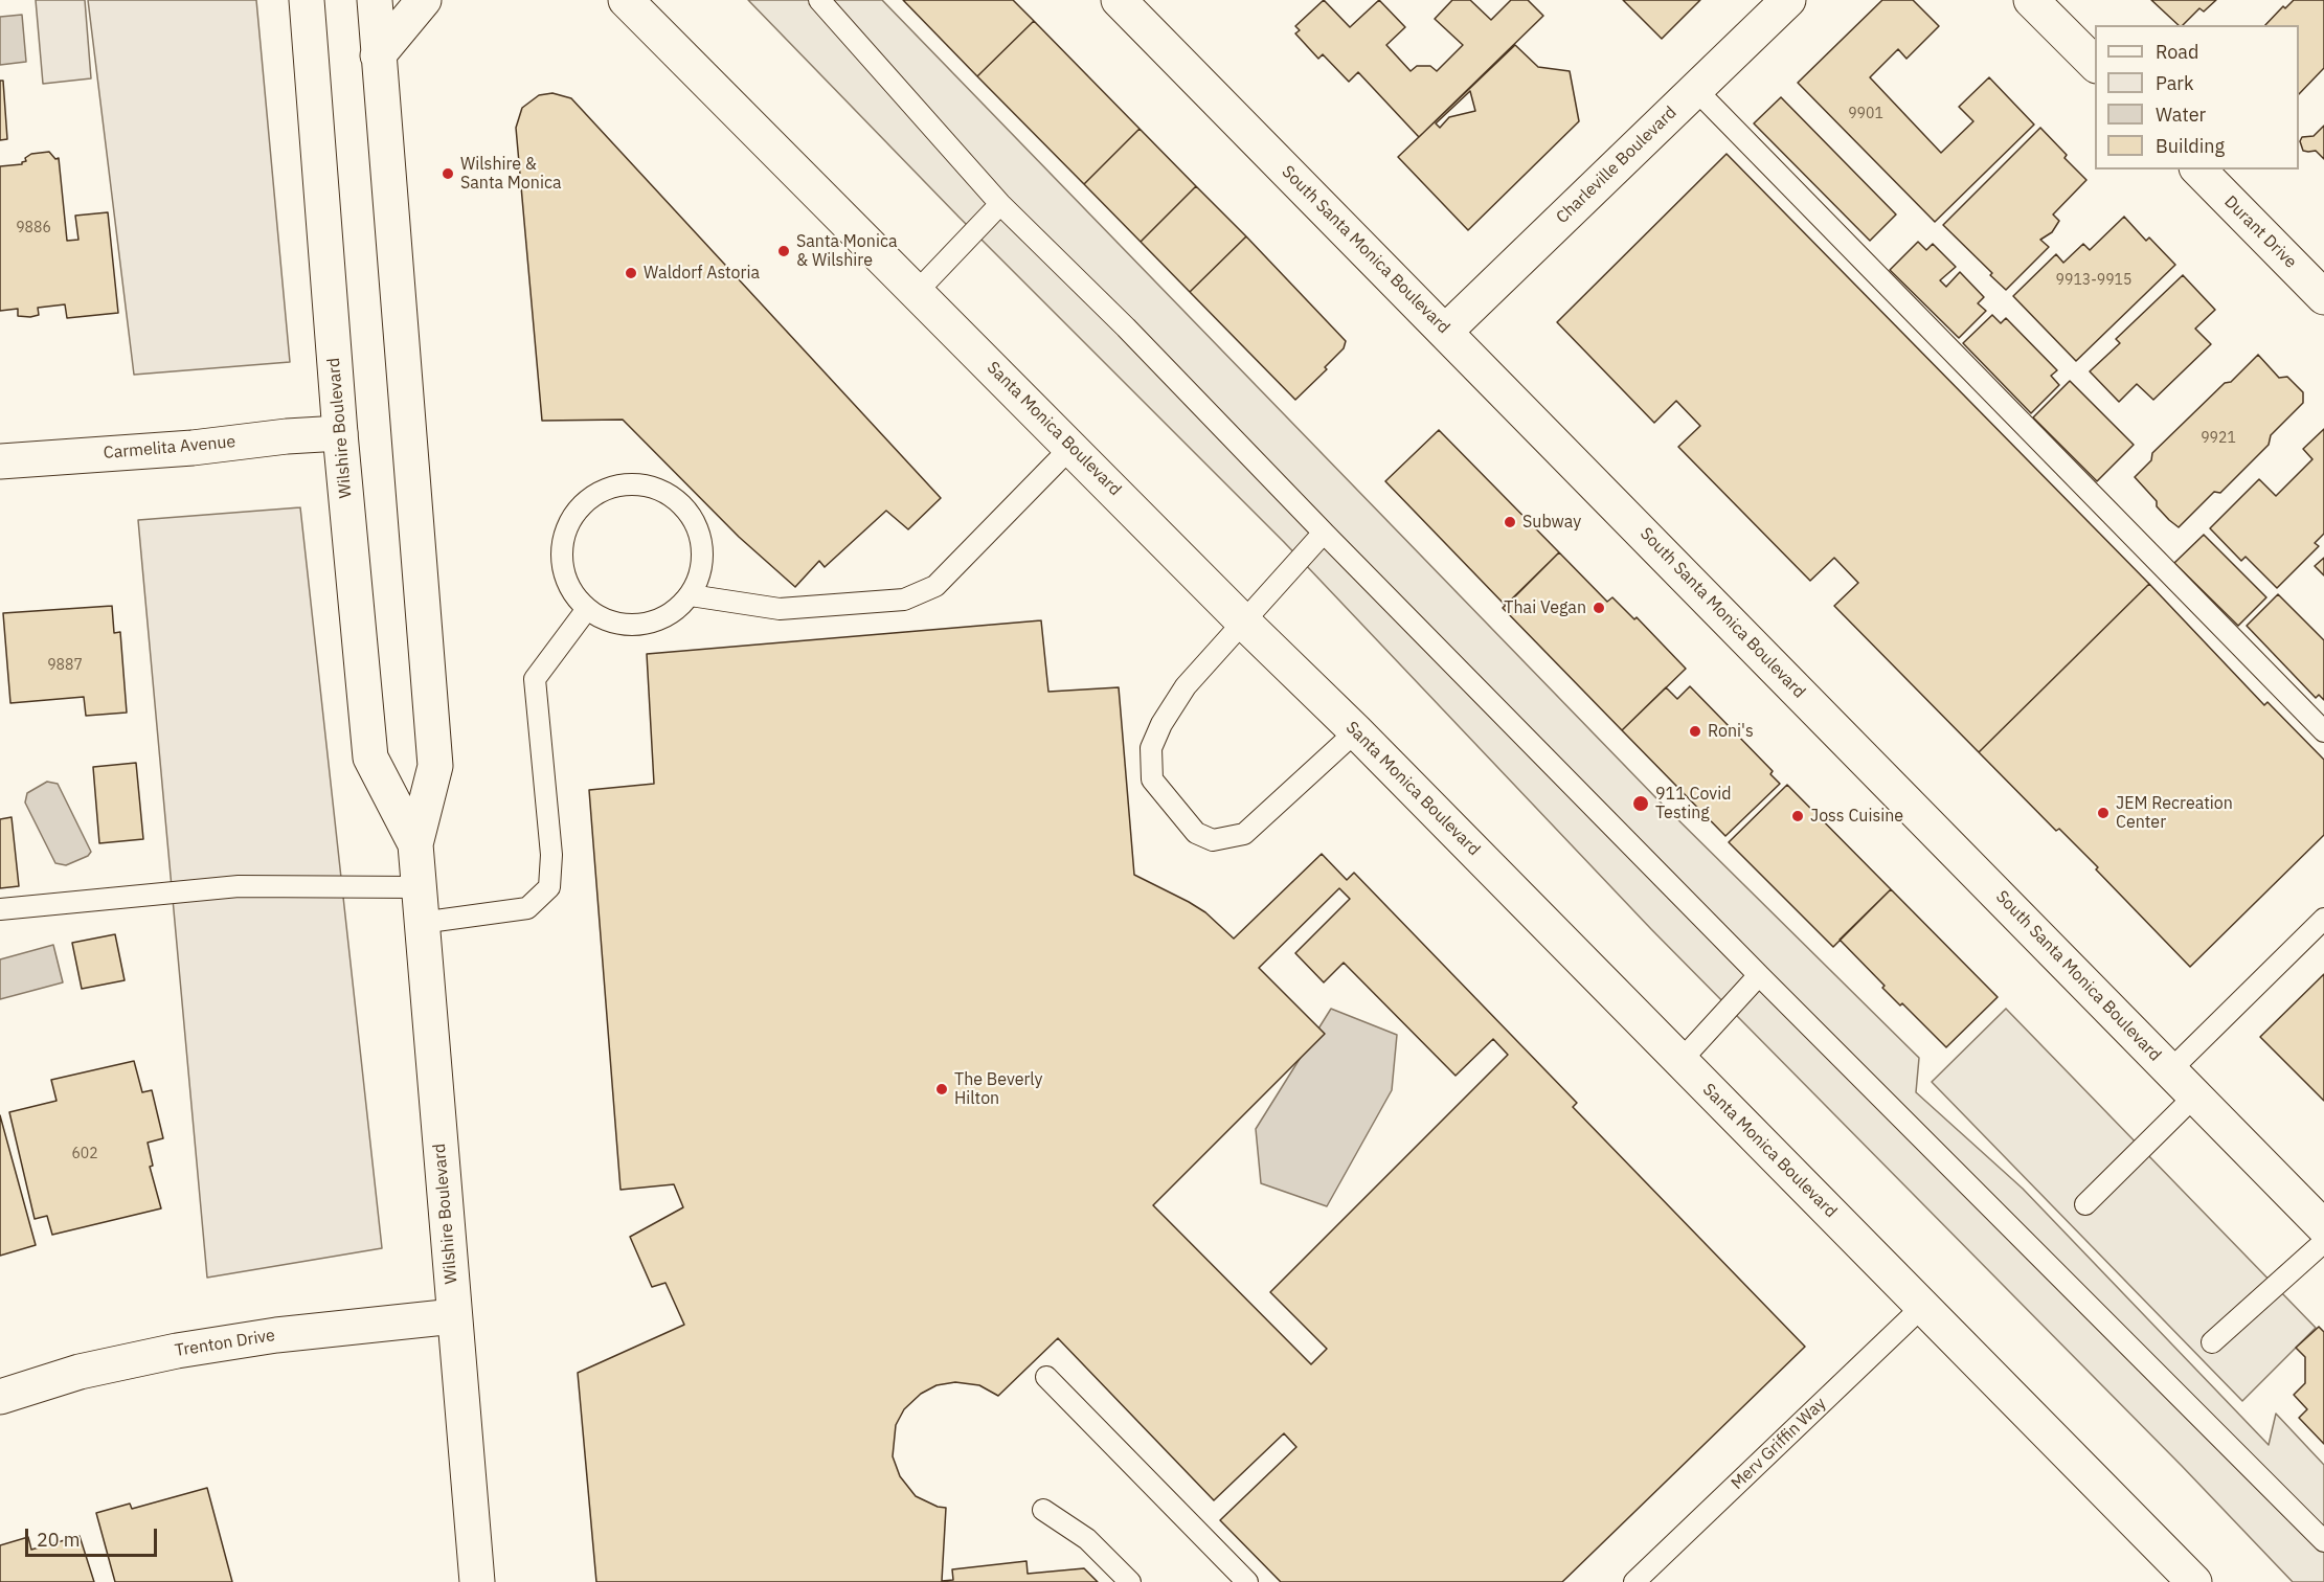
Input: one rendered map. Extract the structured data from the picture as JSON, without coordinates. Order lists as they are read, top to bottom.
{
  "streets": {
    "main road": [
      "Charleville Boulevard",
      "Durant Drive",
      "South Santa Monica Boulevard",
      "Wilshire Boulevard",
      "Santa Monica Boulevard",
      "Carmelita Avenue",
      "Trenton Drive"
    ],
    "lane": ["Merv Griffin Way"]
  },
  "crossings": [
    ["Charleville Boulevard", "South Santa Monica Boulevard"],
    ["Wilshire Boulevard", "Carmelita Avenue"],
    ["Wilshire Boulevard", "Trenton Drive"],
    ["Santa Monica Boulevard", "Merv Griffin Way"]
  ],
  "places": [
    "Wilshire & Santa Monica",
    "Santa Monica & Wilshire",
    "Waldorf Astoria",
    "Subway",
    "Thai Vegan",
    "Roni's",
    "911 Covid Testing",
    "JEM Recreation Center",
    "Joss Cuisine",
    "The Beverly Hilton"
  ],
  "house_numbers": [
    "9901",
    "9886",
    "9913-9915",
    "9921",
    "9887",
    "602"
  ],
  "legend": [
    "Road",
    "Park",
    "Water",
    "Building"
  ],
  "scale_bar": "20 m"
}
